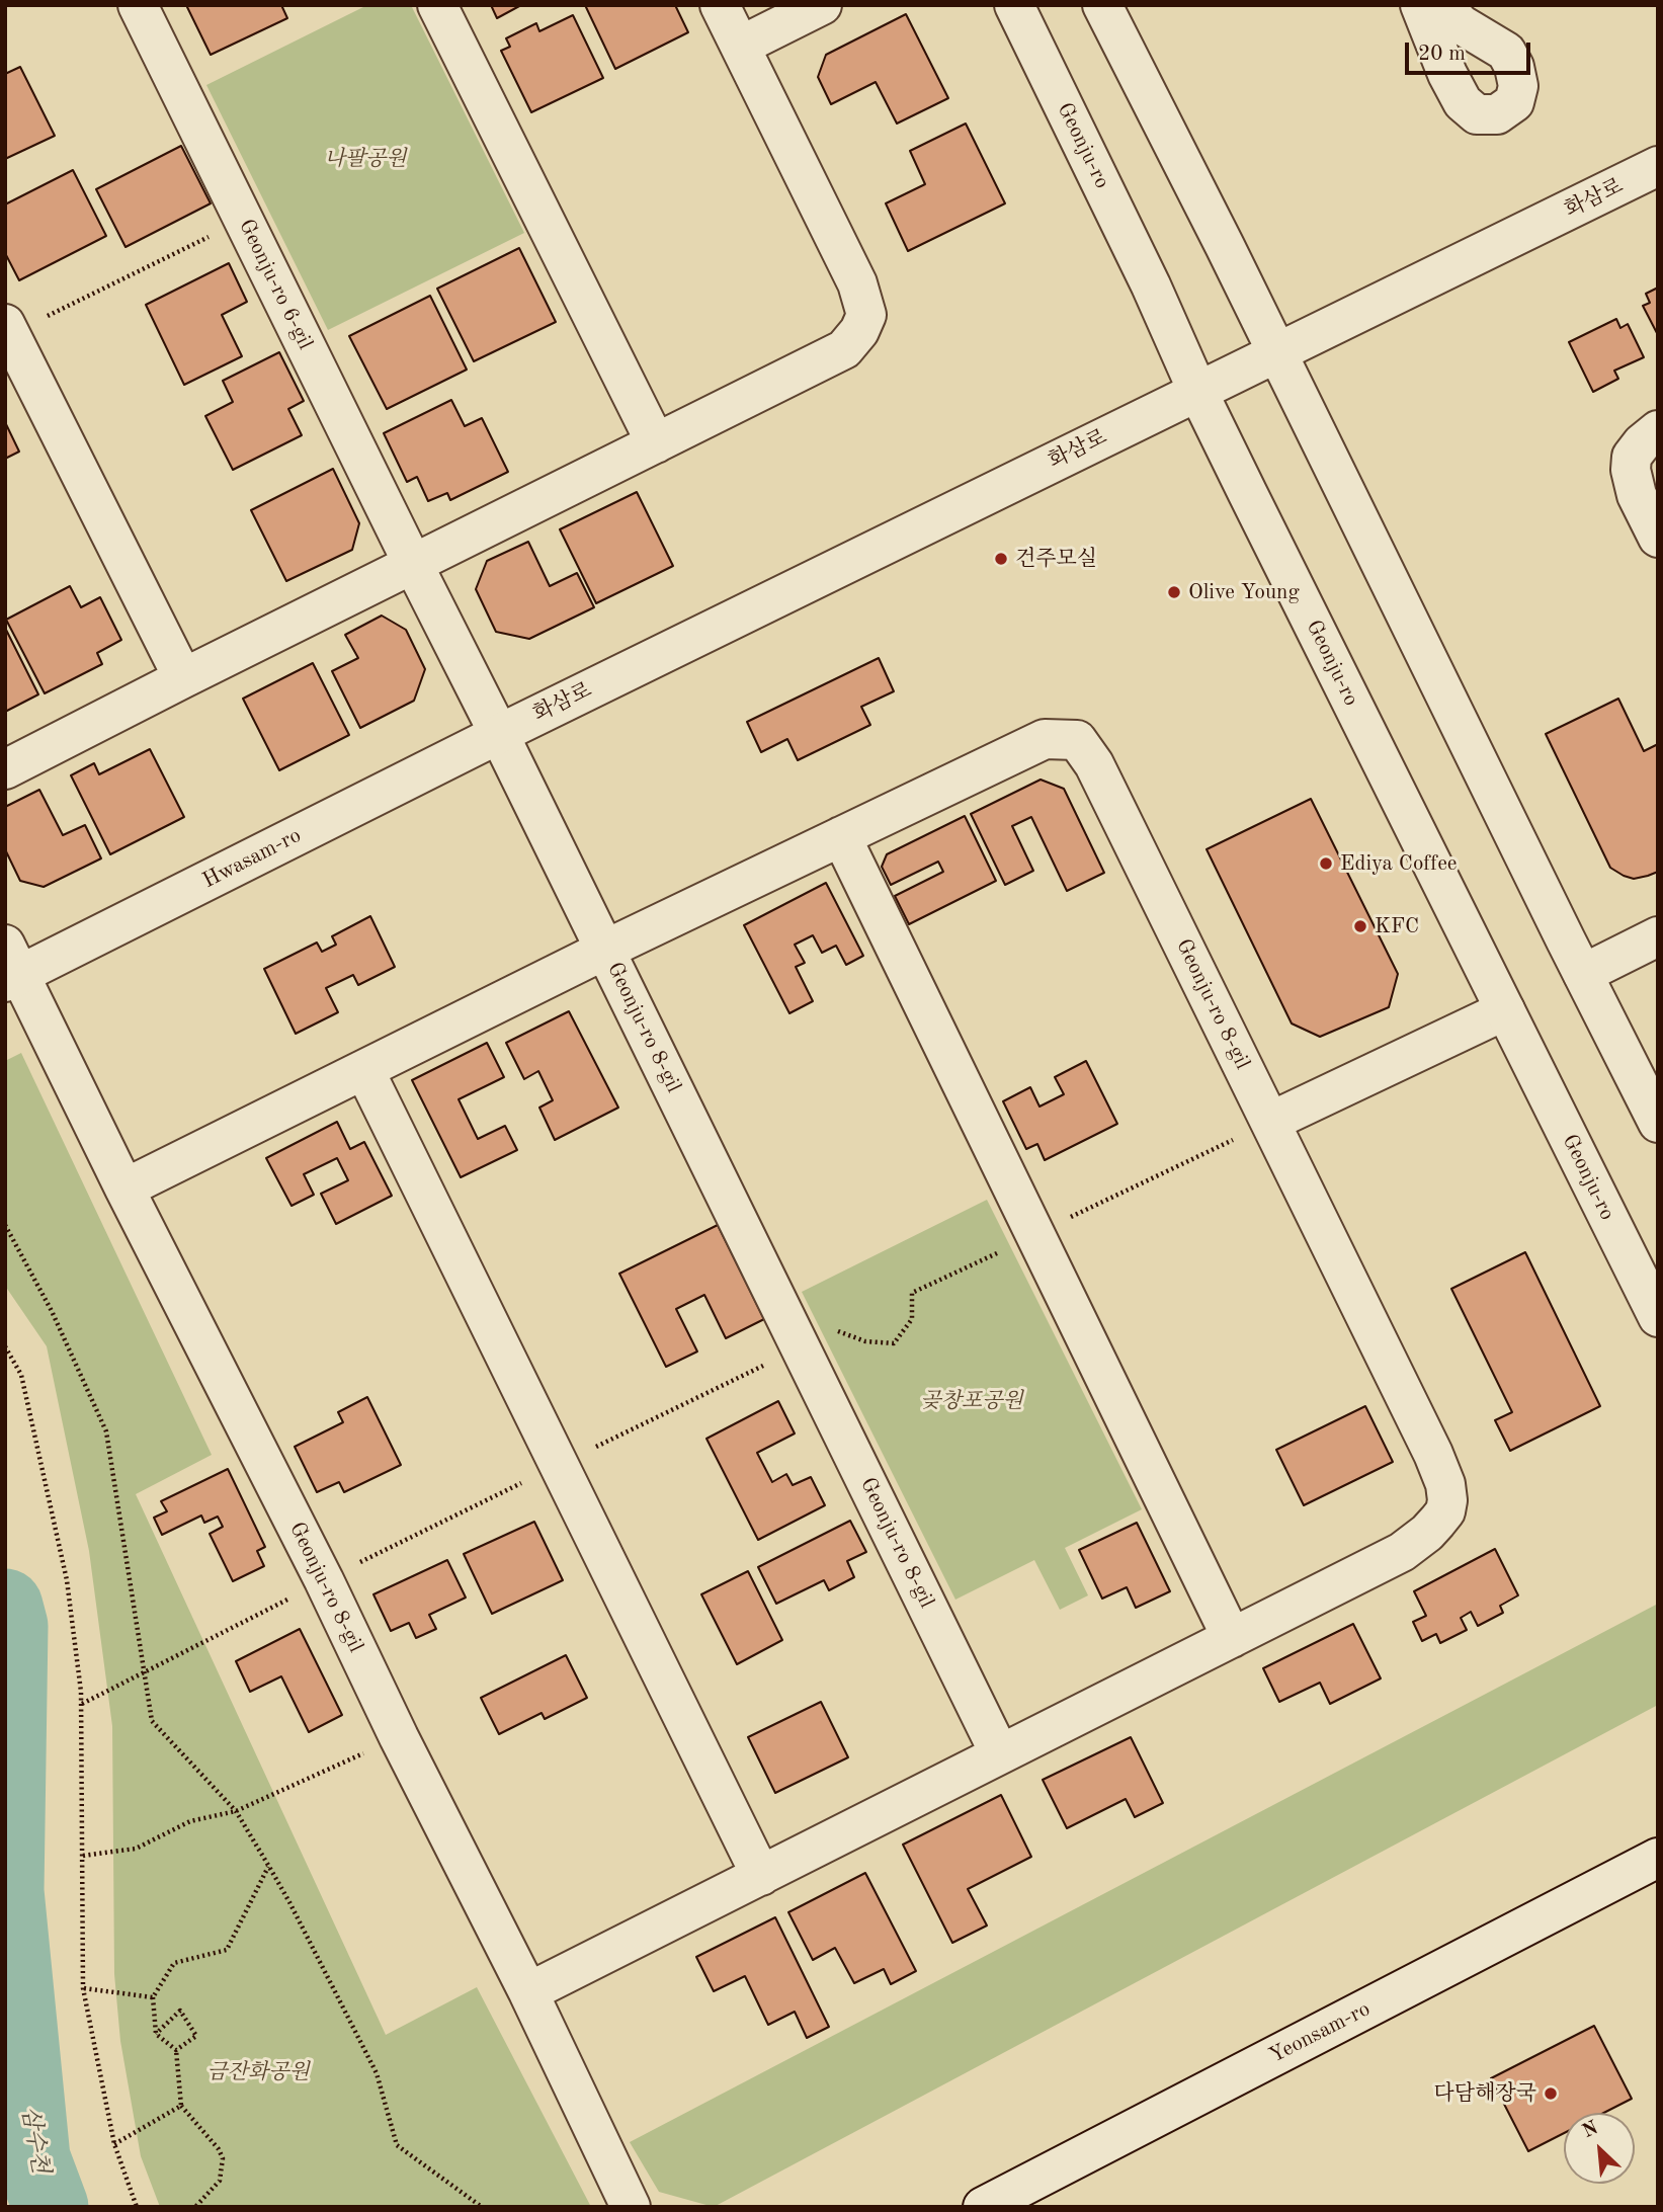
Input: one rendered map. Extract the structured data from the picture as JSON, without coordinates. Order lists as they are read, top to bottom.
{
  "streets": {
    "street": [
      "Geonju-ro",
      "화삼로",
      "Geonju-ro 6-gil",
      "Hwasam-ro",
      "Geonju-ro 8-gil",
      "Yeonsam-ro"
    ]
  },
  "crossings": [
    ["Geonju-ro", "화삼로"],
    ["화삼로", "Geonju-ro 6-gil"],
    ["화삼로", "Hwasam-ro"],
    ["Geonju-ro 6-gil", "Hwasam-ro"],
    ["Geonju-ro 6-gil", "Geonju-ro 8-gil"]
  ],
  "water": ["삼수천"],
  "parks": ["나팔공원", "곶창포공원", "금잔화공원"],
  "places": [
    "건주모실",
    "Olive Young",
    "Ediya Coffee",
    "KFC",
    "다담해장국"
  ],
  "scale_bar": "20 m",
  "north": "top left"
}
